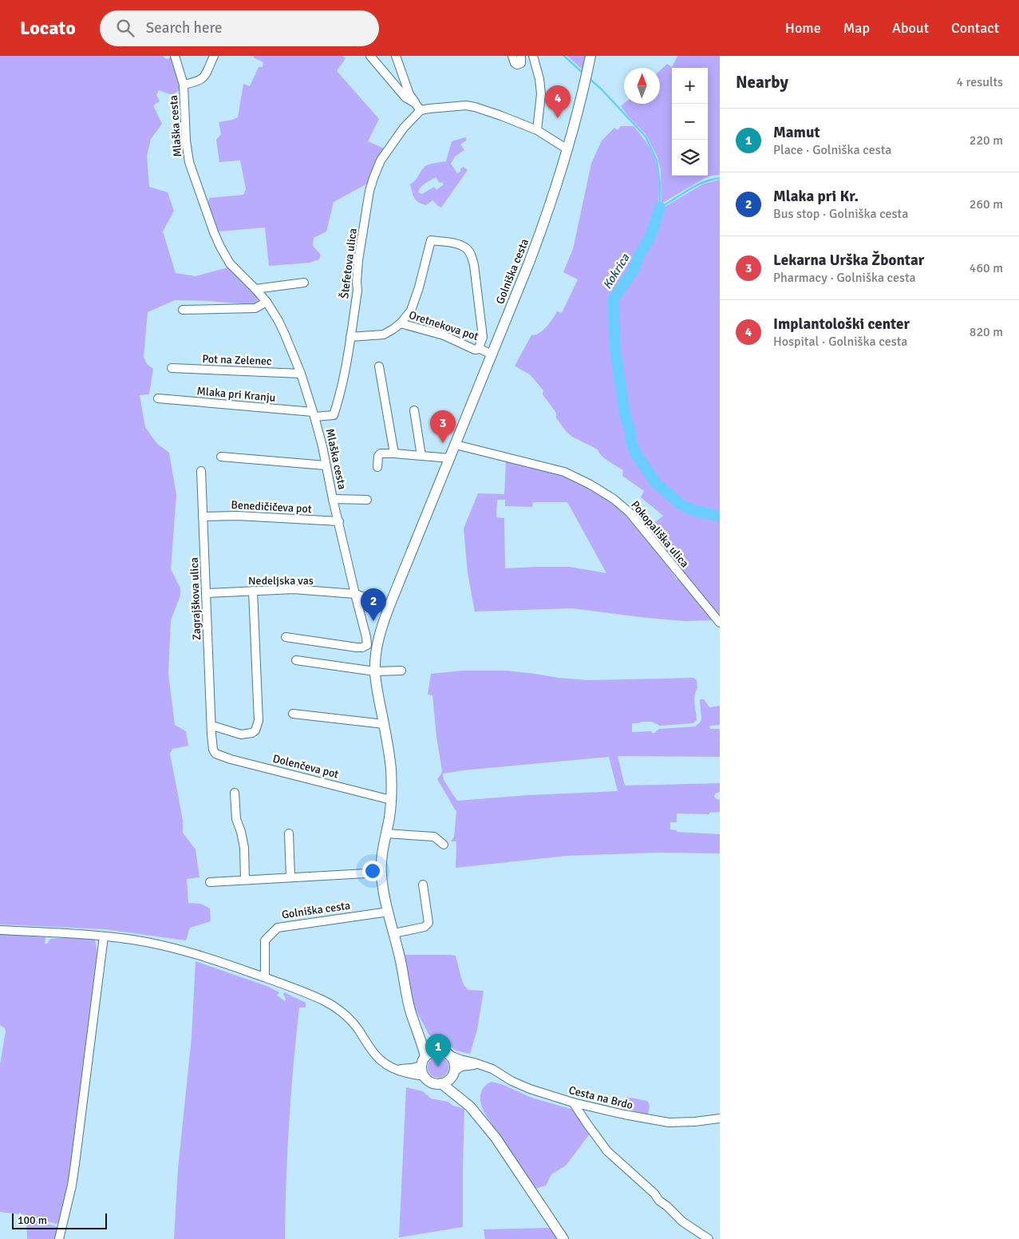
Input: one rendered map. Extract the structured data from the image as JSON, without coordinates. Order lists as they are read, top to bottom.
{
  "streets": {
    "main road": ["Golniška cesta"],
    "street": [
      "Mlaška cesta",
      "Štefetova ulica",
      "Oretnekova pot",
      "Pot na Zelenec",
      "Mlaka pri Kranju",
      "Benedičičeva pot",
      "Pokopališka ulica",
      "Nedeljska vas",
      "Zagrajškova ulica",
      "Dolenčeva pot",
      "Cesta na Brdo"
    ]
  },
  "crossings": [
    ["Mlaška cesta", "Štefetova ulica"],
    ["Mlaška cesta", "Pot na Zelenec"],
    ["Mlaška cesta", "Mlaka pri Kranju"],
    ["Mlaška cesta", "Benedičičeva pot"],
    ["Mlaška cesta", "Nedeljska vas"],
    ["Štefetova ulica", "Oretnekova pot"],
    ["Štefetova ulica", "Mlaka pri Kranju"],
    ["Golniška cesta", "Oretnekova pot"],
    ["Golniška cesta", "Pokopališka ulica"],
    ["Golniška cesta", "Dolenčeva pot"],
    ["Golniška cesta", "Cesta na Brdo"],
    ["Benedičičeva pot", "Zagrajškova ulica"],
    ["Nedeljska vas", "Zagrajškova ulica"],
    ["Zagrajškova ulica", "Dolenčeva pot"]
  ],
  "water": ["Kokrica"],
  "scale_bar": "100 m",
  "north": "top",
  "page": {
    "header": "Locato",
    "search": "Search here",
    "nav": [
      "Home",
      "Map",
      "About",
      "Contact"
    ],
    "heading": ["Nearby", "4 results"],
    "map_buttons": ["+", "−"],
    "pins": [
      "4",
      "3",
      "2",
      "1"
    ],
    "list": [
      {
        "mark": "1",
        "name": "Mamut",
        "note": "Place · Golniška cesta",
        "value": "220 m"
      },
      {
        "mark": "2",
        "name": "Mlaka pri Kr.",
        "note": "Bus stop · Golniška cesta",
        "value": "260 m"
      },
      {
        "mark": "3",
        "name": "Lekarna Urška Žbontar",
        "note": "Pharmacy · Golniška cesta",
        "value": "460 m"
      },
      {
        "mark": "4",
        "name": "Implantološki center",
        "note": "Hospital · Golniška cesta",
        "value": "820 m"
      }
    ],
    "scale": "100 m"
  }
}
